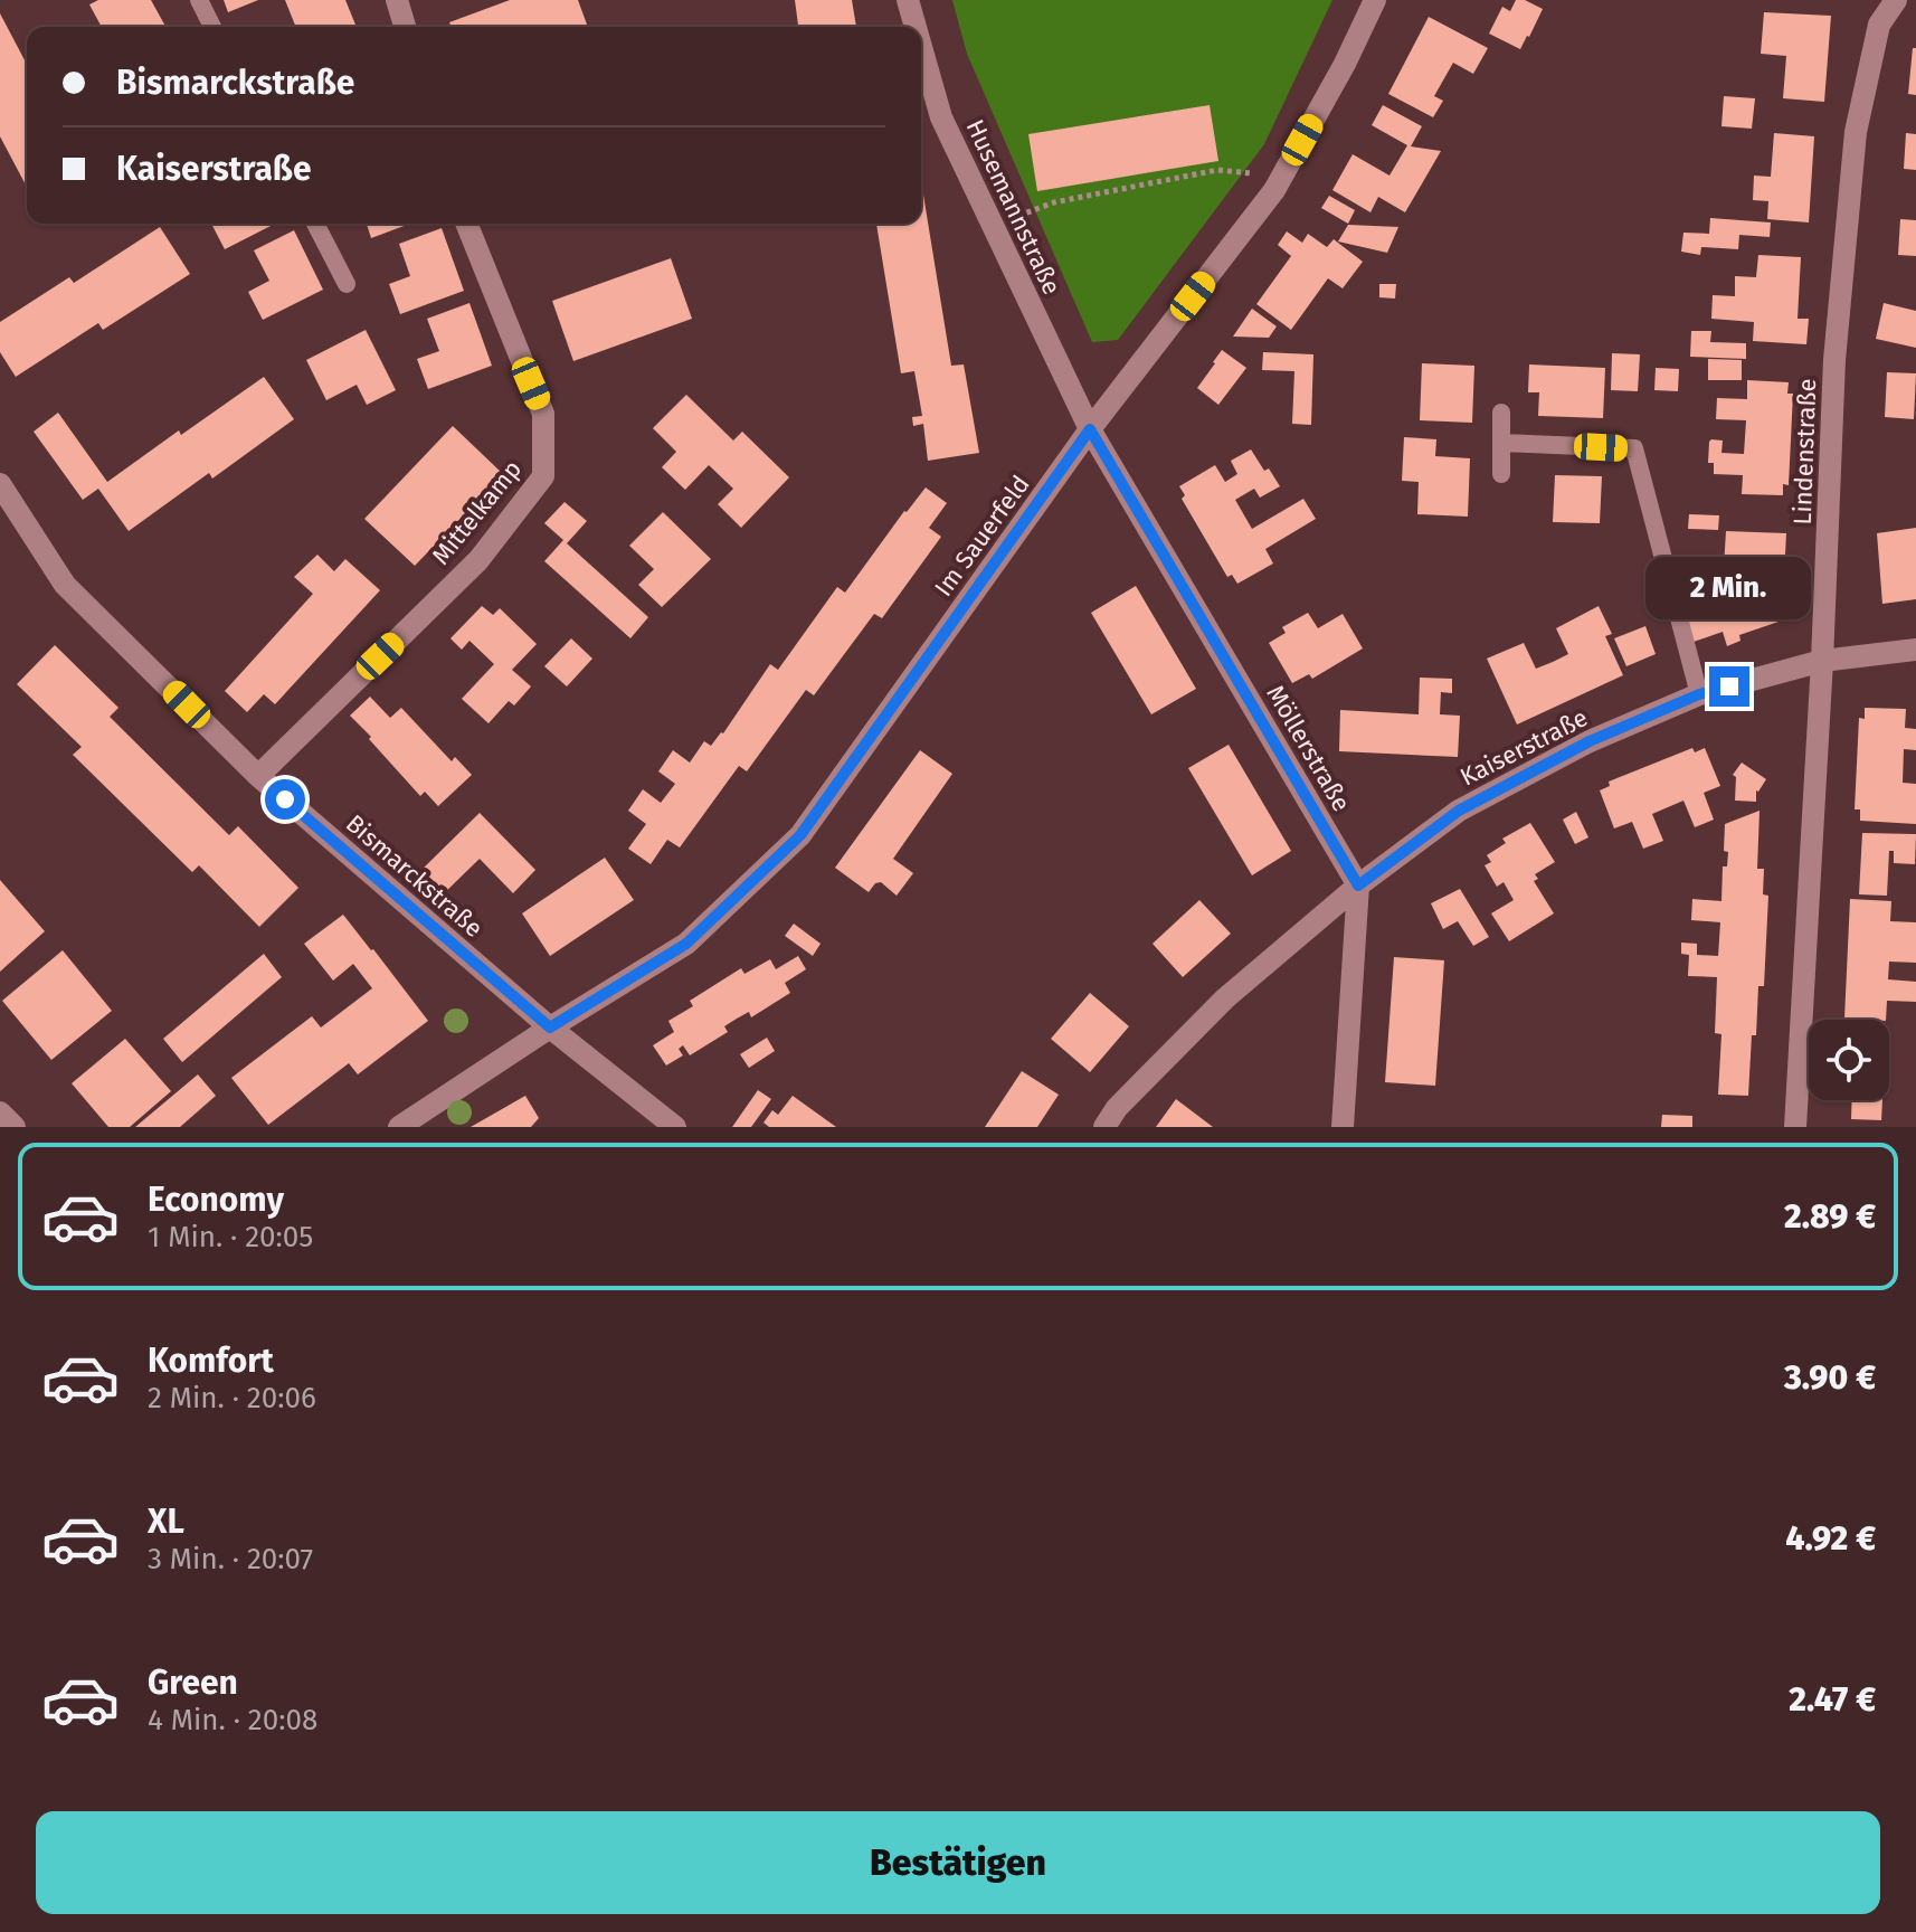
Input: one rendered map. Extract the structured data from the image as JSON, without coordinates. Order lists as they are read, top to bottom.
{
  "streets": {
    "street": [
      "Husemannstraße",
      "Lindenstraße",
      "Mittelkamp",
      "Im Sauerfeld",
      "Kaiserstraße",
      "Möllerstraße",
      "Bismarckstraße"
    ]
  },
  "crossings": [
    ["Husemannstraße", "Im Sauerfeld"],
    ["Husemannstraße", "Möllerstraße"],
    ["Lindenstraße", "Kaiserstraße"],
    ["Mittelkamp", "Bismarckstraße"],
    ["Im Sauerfeld", "Möllerstraße"],
    ["Im Sauerfeld", "Bismarckstraße"],
    ["Kaiserstraße", "Möllerstraße"]
  ],
  "page": {
    "banner": ["Bismarckstraße", "Kaiserstraße"],
    "bubble": "2 Min.",
    "list": [
      {
        "name": "Economy",
        "note": "1 Min. · 20:05",
        "value": "2.89 €"
      },
      {
        "name": "Komfort",
        "note": "2 Min. · 20:06",
        "value": "3.90 €"
      },
      {
        "name": "XL",
        "note": "3 Min. · 20:07",
        "value": "4.92 €"
      },
      {
        "name": "Green",
        "note": "4 Min. · 20:08",
        "value": "2.47 €"
      }
    ],
    "buttons": "Bestätigen"
  }
}
